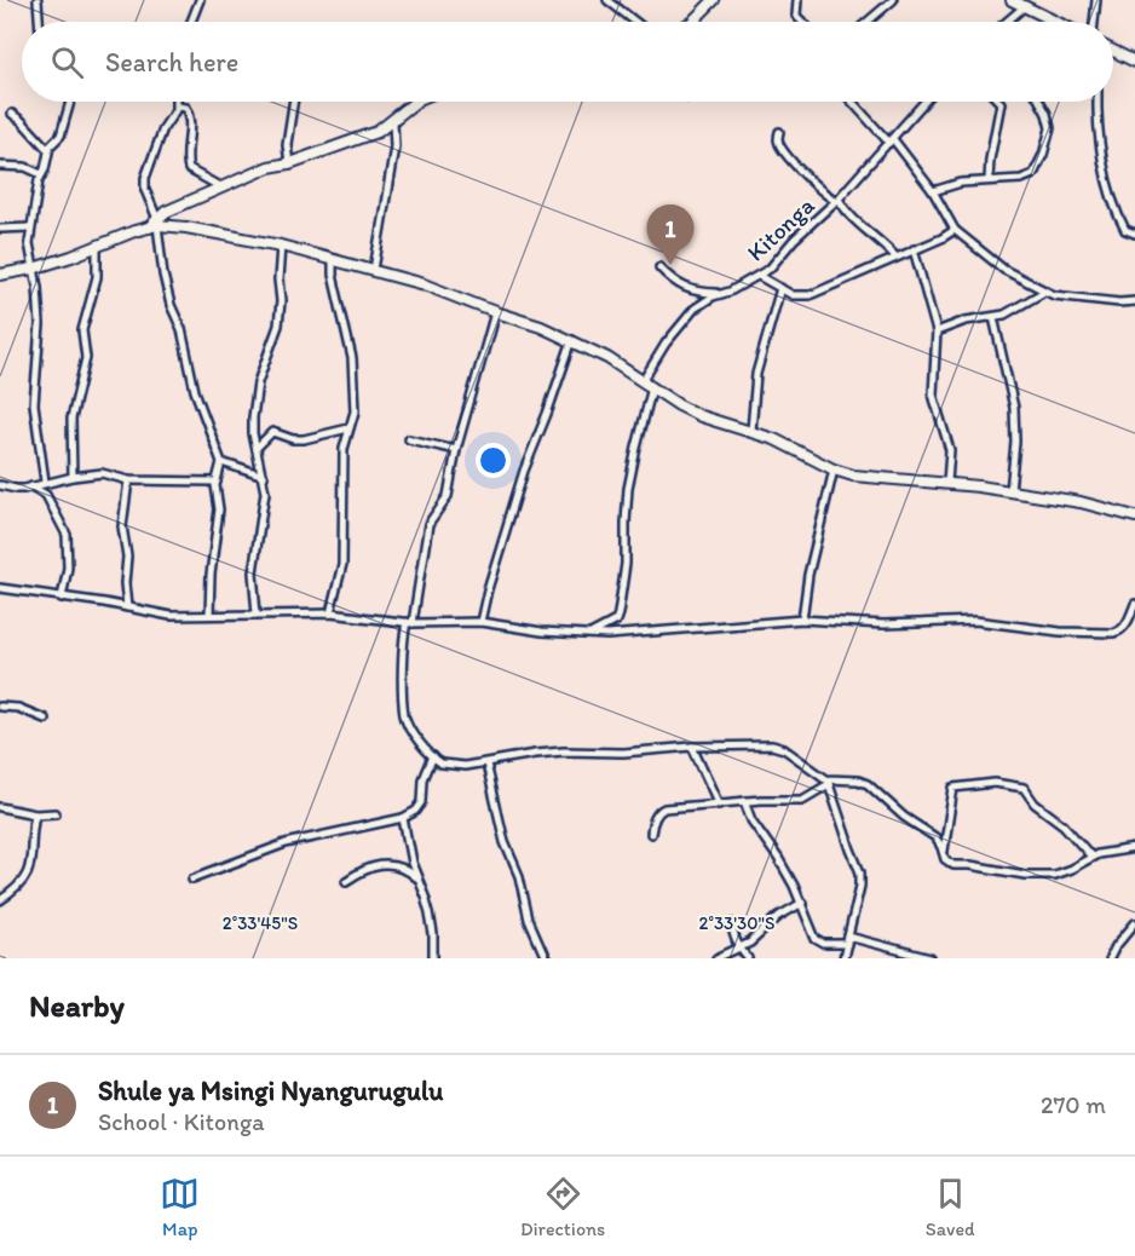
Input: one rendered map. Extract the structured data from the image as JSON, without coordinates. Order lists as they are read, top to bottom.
{
  "streets": {
    "street": ["Kitonga"]
  },
  "page": {
    "search": "Search here",
    "pins": "1",
    "heading": "Nearby",
    "list": [
      {
        "mark": "1",
        "name": "Shule ya Msingi Nyangurugulu",
        "note": "School · Kitonga",
        "value": "270 m"
      }
    ],
    "nav": ["Map", "Directions", "Saved"]
  },
  "coordinates": ["2°33'45\"S", "2°33'30\"S"]
}
